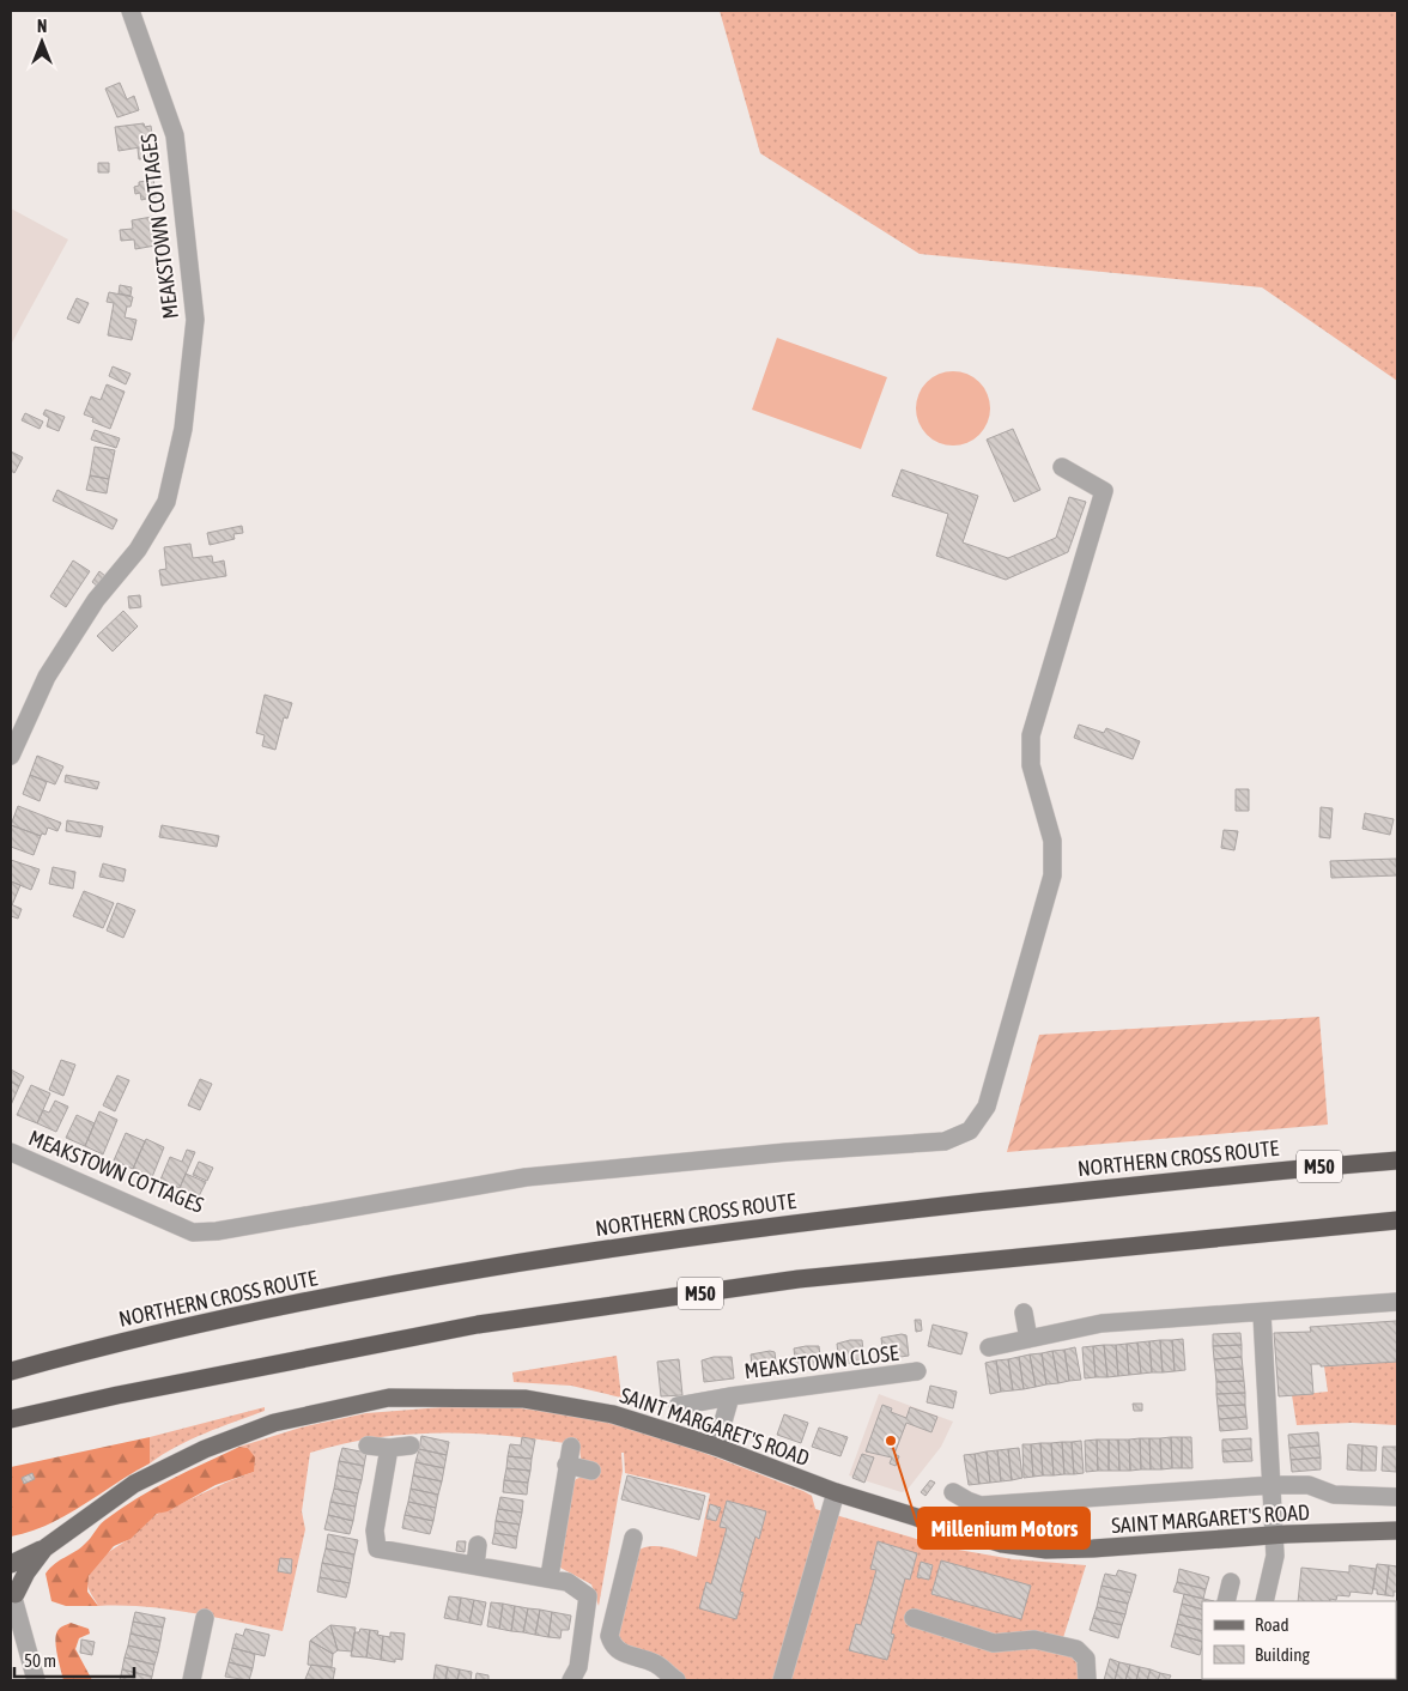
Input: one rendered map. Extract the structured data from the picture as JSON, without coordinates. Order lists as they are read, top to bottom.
{
  "streets": {
    "highway": ["NORTHERN CROSS ROUTE", "M50"],
    "main road": ["SAINT MARGARET'S ROAD"],
    "street": ["MEAKSTOWN COTTAGES", "MEAKSTOWN CLOSE"]
  },
  "crossings": [
    ["MEAKSTOWN CLOSE", "SAINT MARGARET'S ROAD"]
  ],
  "places": ["Millenium Motors"],
  "legend": ["Road", "Building"],
  "scale_bar": "50 m",
  "north": "top"
}
